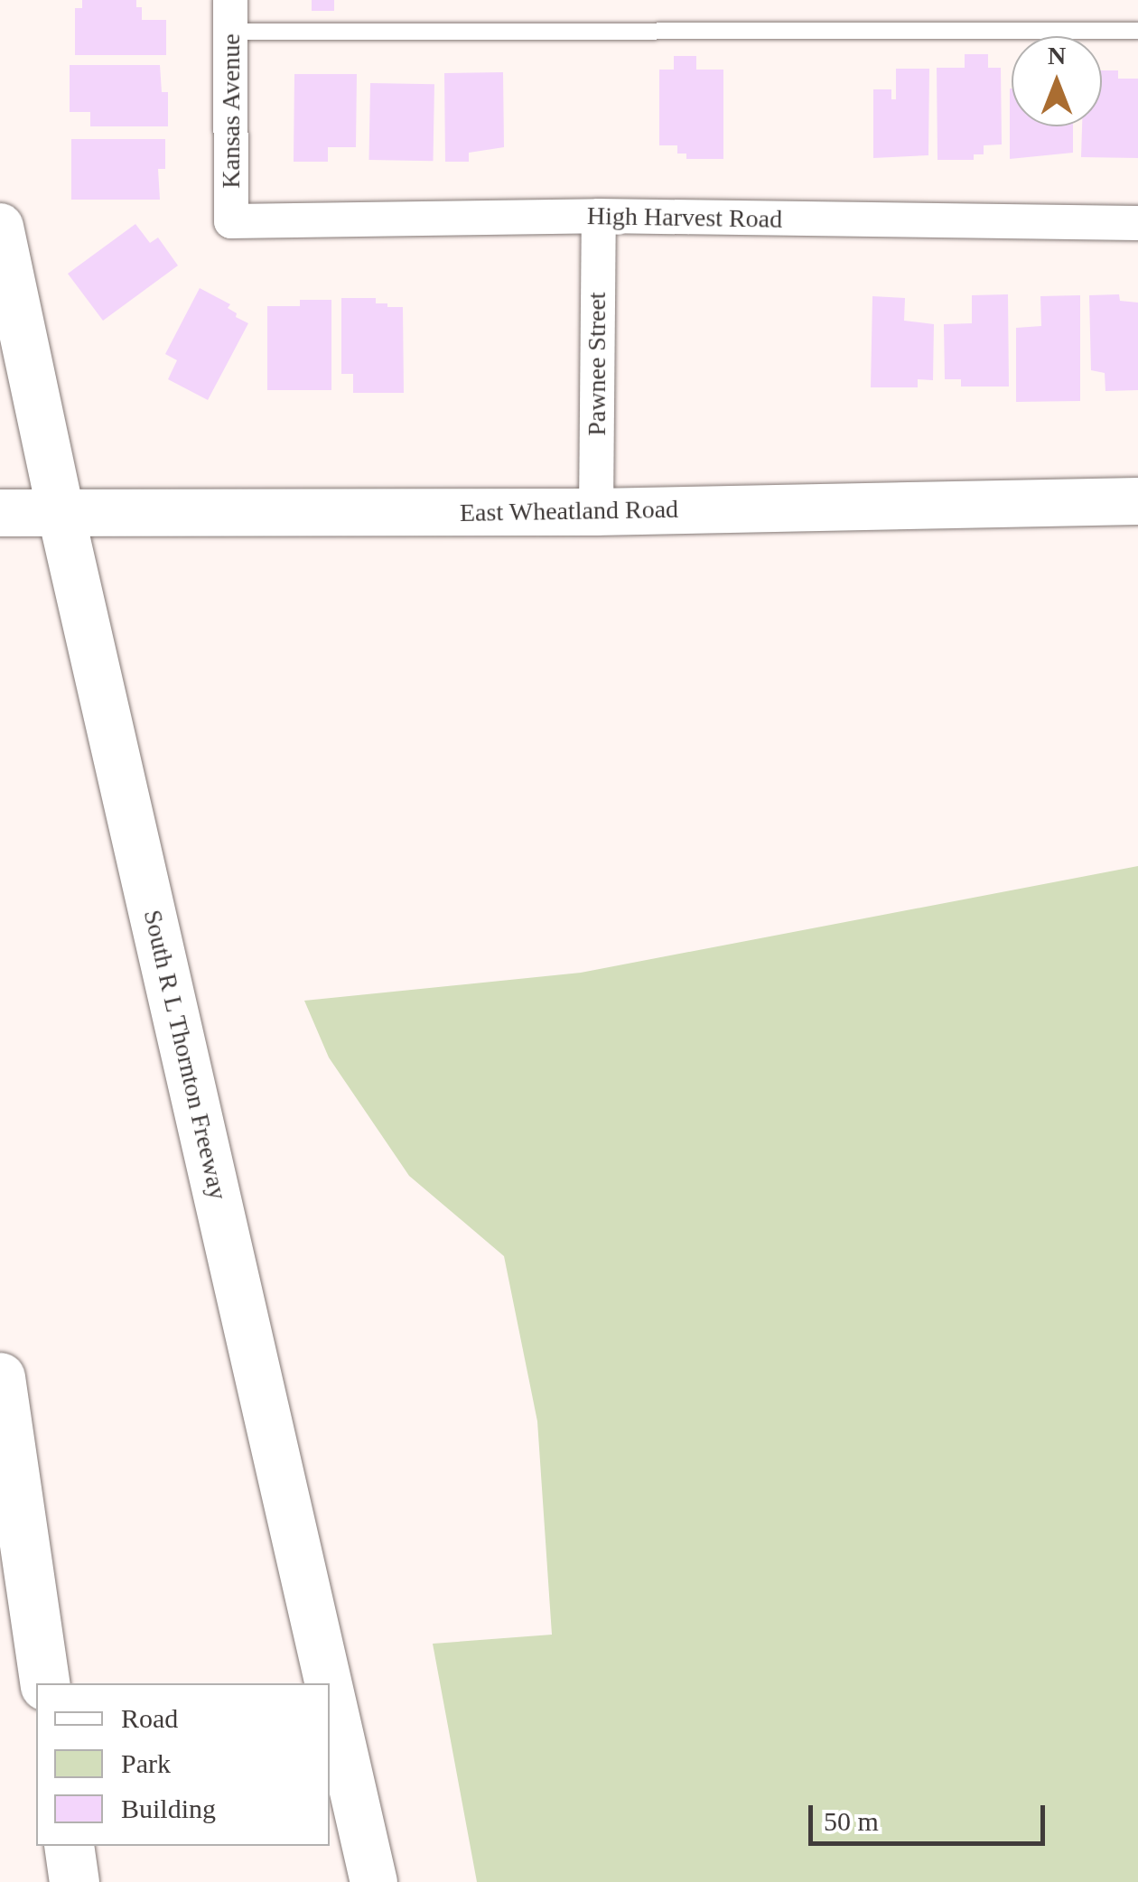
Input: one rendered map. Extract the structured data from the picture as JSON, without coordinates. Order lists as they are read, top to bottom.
{
  "streets": {
    "main road": ["East Wheatland Road", "South R L Thornton Freeway"],
    "street": ["Kansas Avenue", "High Harvest Road", "Pawnee Street"]
  },
  "crossings": [
    ["Kansas Avenue", "High Harvest Road"],
    ["High Harvest Road", "Pawnee Street"],
    ["Pawnee Street", "East Wheatland Road"],
    ["East Wheatland Road", "South R L Thornton Freeway"]
  ],
  "legend": ["Road", "Park", "Building"],
  "scale_bar": "50 m",
  "north": "top"
}
